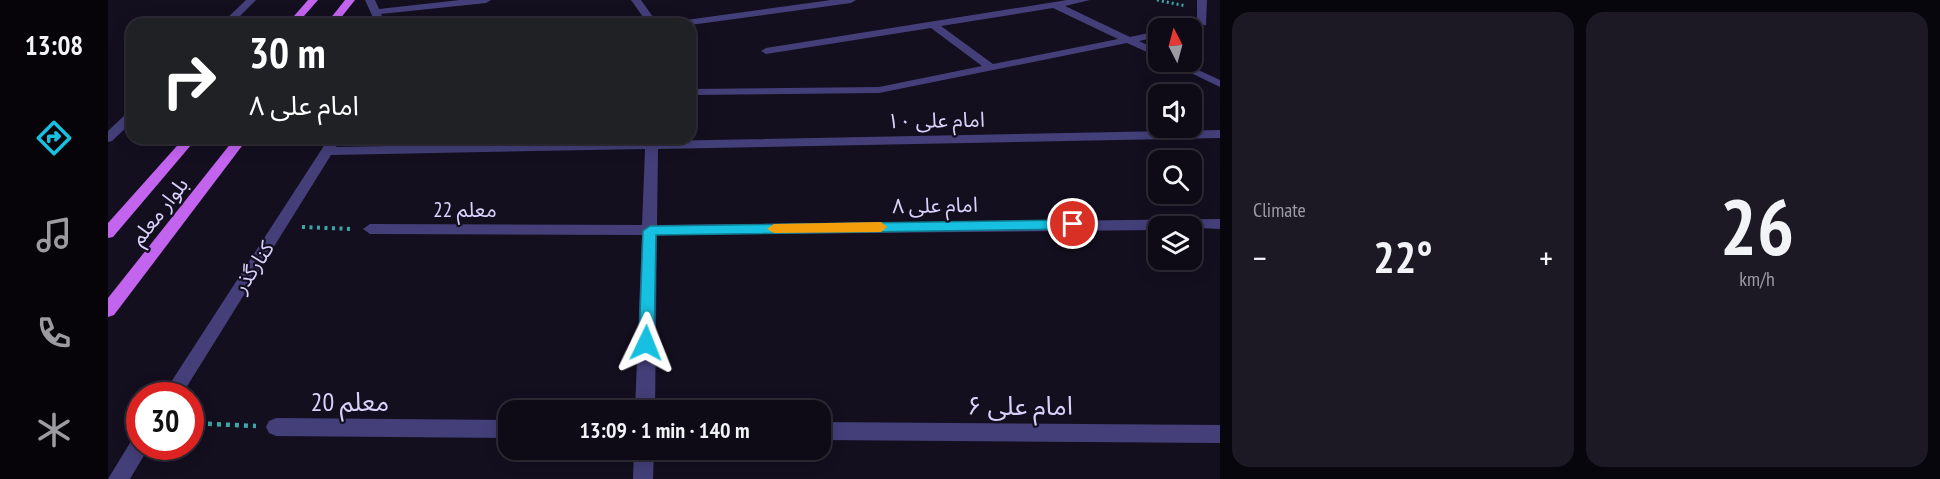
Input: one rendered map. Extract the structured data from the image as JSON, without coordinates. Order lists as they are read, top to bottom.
{
  "streets": {
    "main road": ["بلوار معلم"],
    "street": [
      "امام علی ۱۰",
      "امام علی ۸",
      "معلم 22",
      "کنارگذر",
      "معلم 20",
      "امام علی ۶"
    ]
  },
  "crossings": [
    ["امام علی ۱۰", "کنارگذر"],
    ["امام علی ۸", "معلم 22"]
  ],
  "north": "top",
  "page": {
    "tabs": "13:08",
    "tile": [
      "Climate",
      ["26", "km/h"]
    ],
    "turn": ["30 m", "امام علی ۸"],
    "heat": ["−", "22°", "+"],
    "limit": "30",
    "trip": "13:09 · 1 min · 140 m"
  }
}
